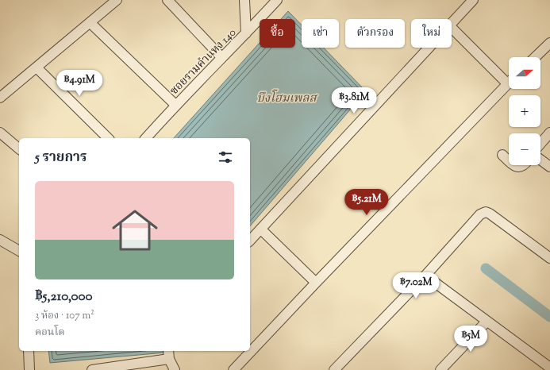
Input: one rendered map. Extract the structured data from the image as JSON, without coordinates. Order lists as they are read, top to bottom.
{
  "streets": {
    "street": ["ซอยรามคำแหง 140"]
  },
  "water": ["บึงโฮมเพลส"],
  "north": "right",
  "page": {
    "chip": [
      "ซื้อ",
      "เช่า",
      "ตัวกรอง",
      "ใหม่"
    ],
    "map_buttons": ["+", "−"],
    "price": [
      "฿4.91M",
      "฿3.81M",
      "฿5.21M",
      "฿7.02M",
      "฿5M"
    ],
    "heading": "5 รายการ",
    "list": [
      {
        "name": "฿5,210,000",
        "note": "3 ห้อง · 107 m² · คอนโด"
      }
    ]
  }
}
